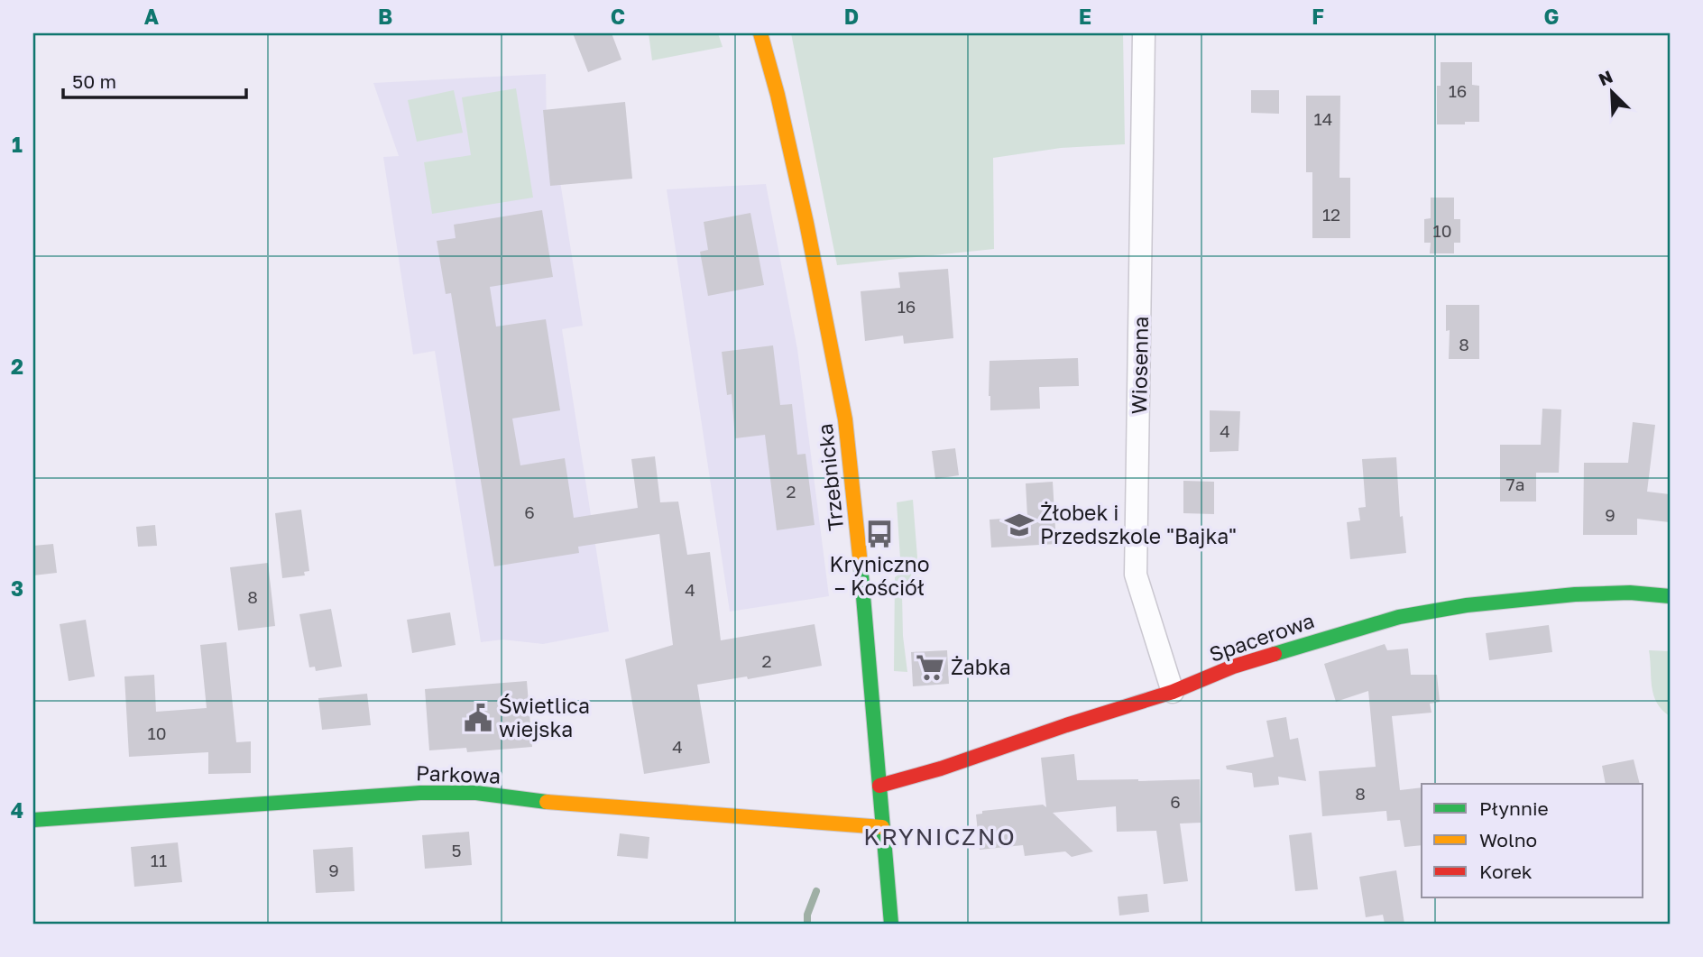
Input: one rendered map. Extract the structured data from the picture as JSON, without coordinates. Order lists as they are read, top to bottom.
{
  "streets": {
    "street": [
      "Wiosenna",
      "Trzebnicka",
      "Spacerowa",
      "Parkowa"
    ]
  },
  "crossings": [
    ["Wiosenna", "Spacerowa"],
    ["Trzebnicka", "Spacerowa"],
    ["Trzebnicka", "Parkowa"]
  ],
  "districts": ["KRYNICZNO"],
  "places": {
    "school or university": ["Żłobek i Przedszkole \"Bajka\""],
    "bus stop": ["Kryniczno – Kościół"],
    "supermarket": ["Żabka"],
    "public building": ["Świetlica wiejska"]
  },
  "house_numbers": [
    "16",
    "14",
    "12",
    "10",
    "16",
    "8",
    "4",
    "7a",
    "2",
    "6",
    "9",
    "4",
    "8",
    "2",
    "10",
    "4",
    "8",
    "6",
    "5",
    "11",
    "9"
  ],
  "legend": ["Płynnie", "Wolno", "Korek"],
  "scale_bar": "50 m",
  "north": "top left",
  "grid": {
    "columns": [
      "A",
      "B",
      "C",
      "D",
      "E",
      "F",
      "G"
    ],
    "rows": [
      "1",
      "2",
      "3",
      "4"
    ]
  }
}
